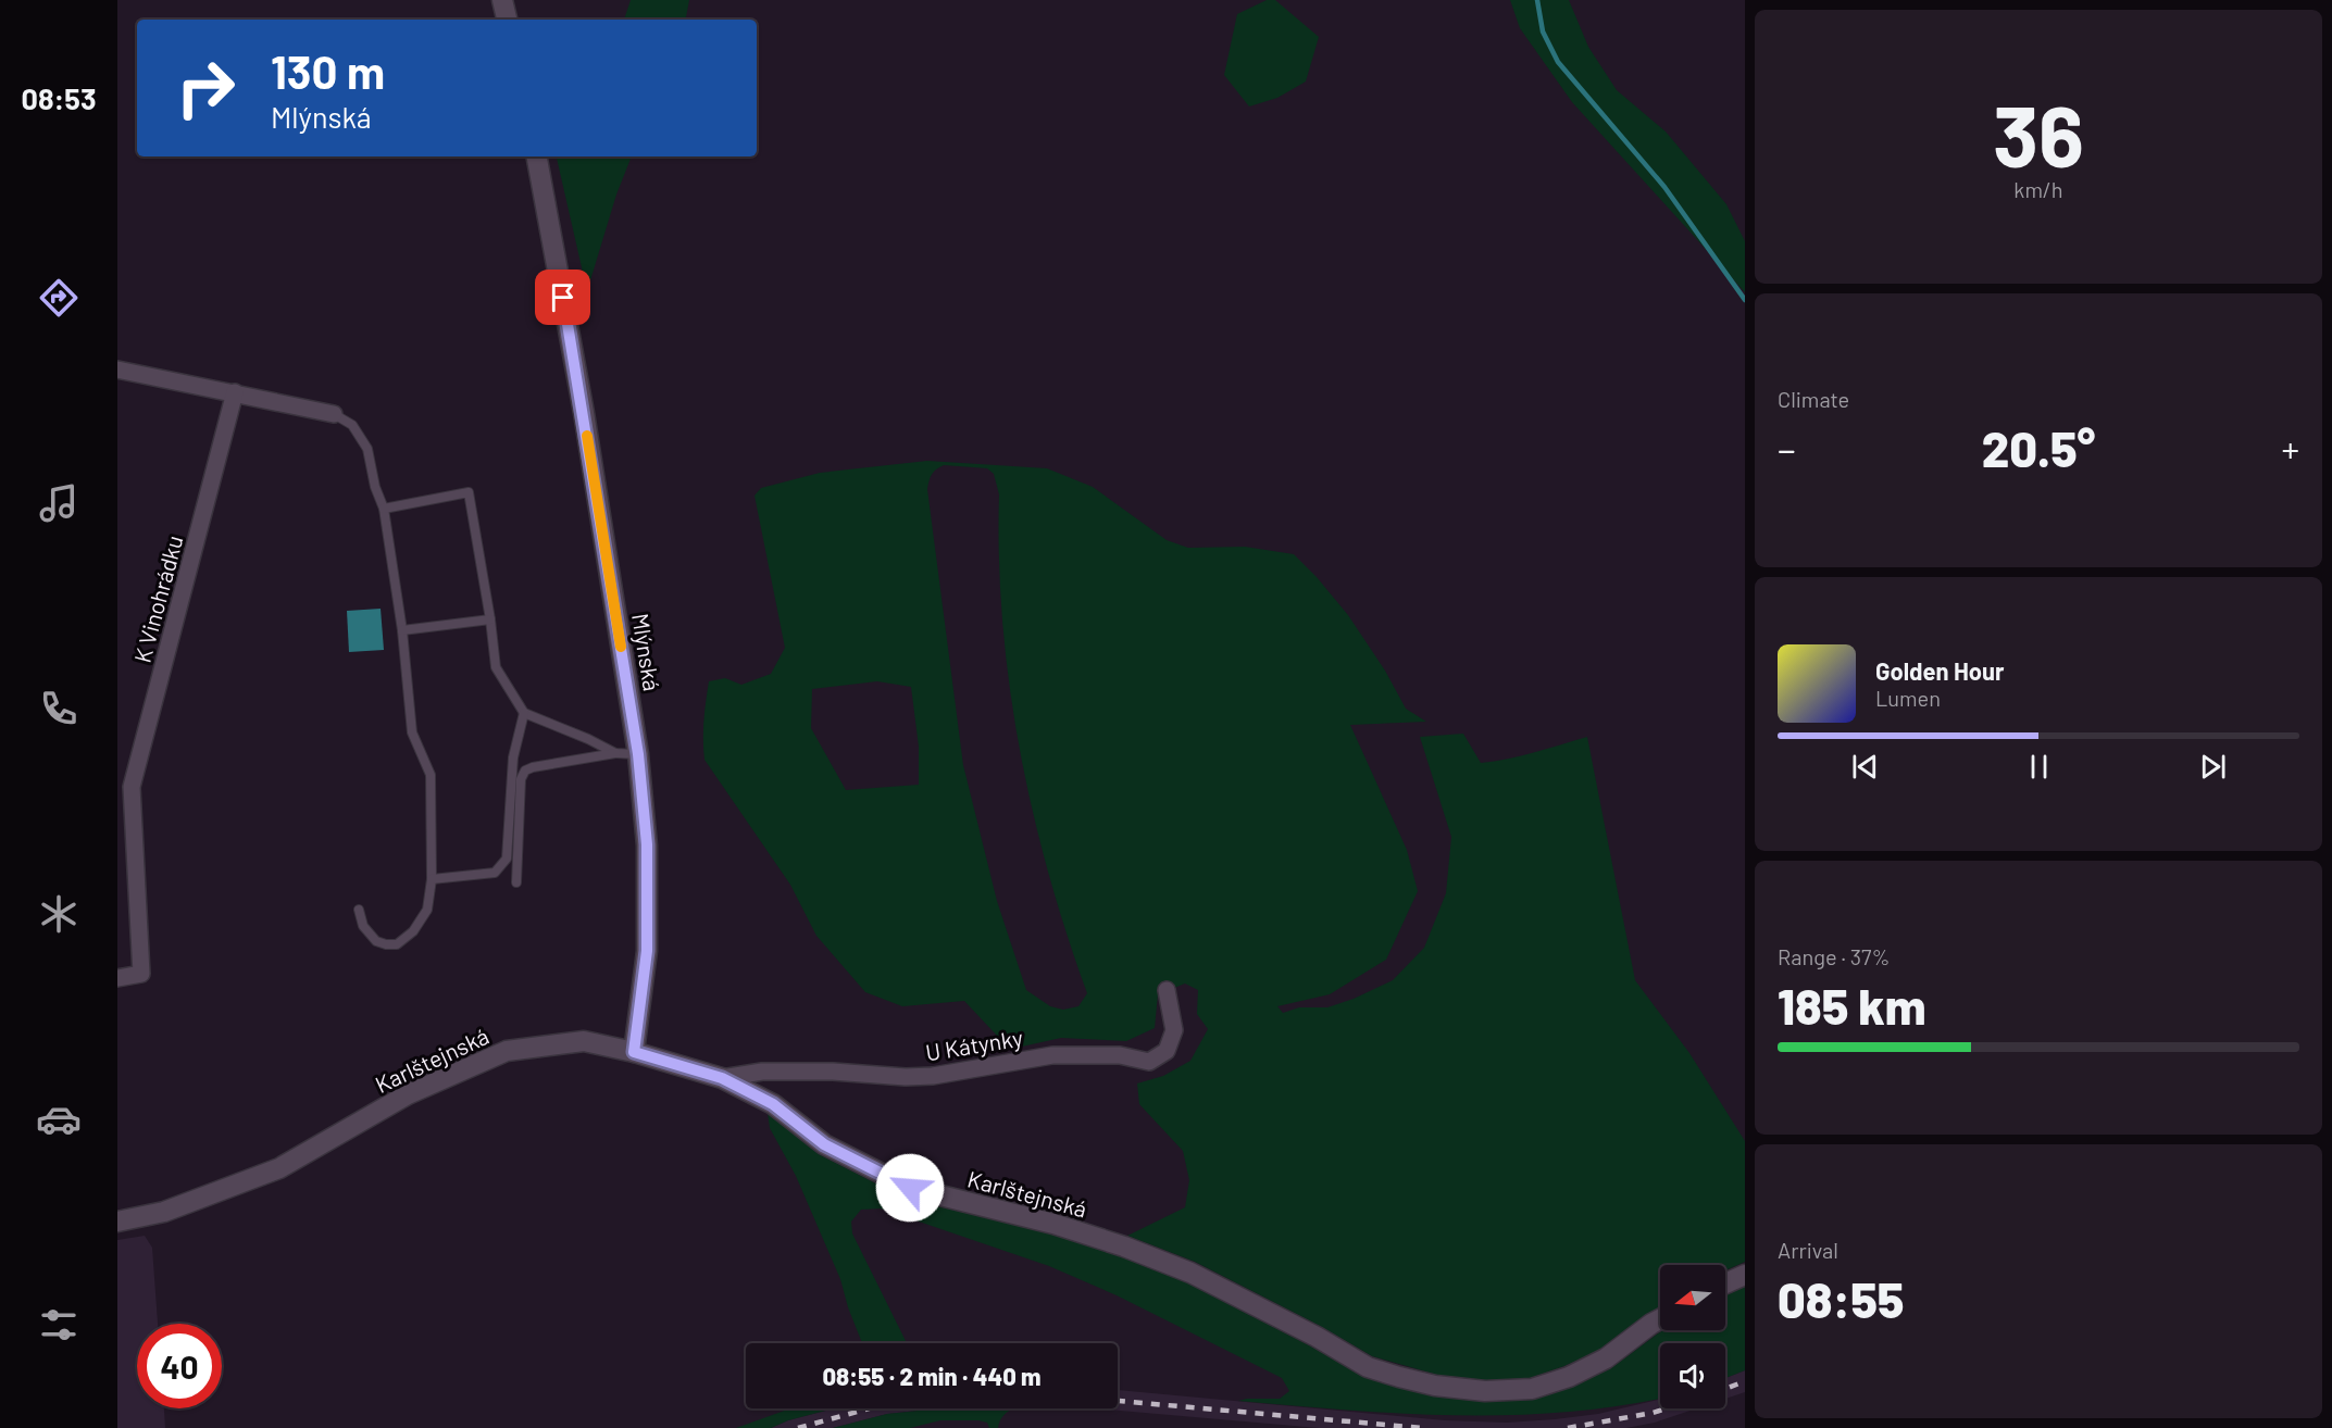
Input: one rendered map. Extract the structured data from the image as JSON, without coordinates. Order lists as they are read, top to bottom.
{
  "streets": {
    "main road": ["Mlýnská", "Karlštejnská"],
    "street": ["K Vinohrádku", "U Kátynky"]
  },
  "crossings": [
    ["Mlýnská", "Karlštejnská"],
    ["U Kátynky", "Karlštejnská"]
  ],
  "north": "left",
  "page": {
    "tabs": "08:53",
    "tile": [
      ["36", "km/h"],
      "Climate",
      ["Range · 37%", "185 km"],
      ["Arrival", "08:55"]
    ],
    "turn": ["130 m", "Mlýnská"],
    "heat": ["−", "20.5°", "+"],
    "song": ["Golden Hour", "Lumen"],
    "limit": "40",
    "trip": "08:55 · 2 min · 440 m"
  }
}
